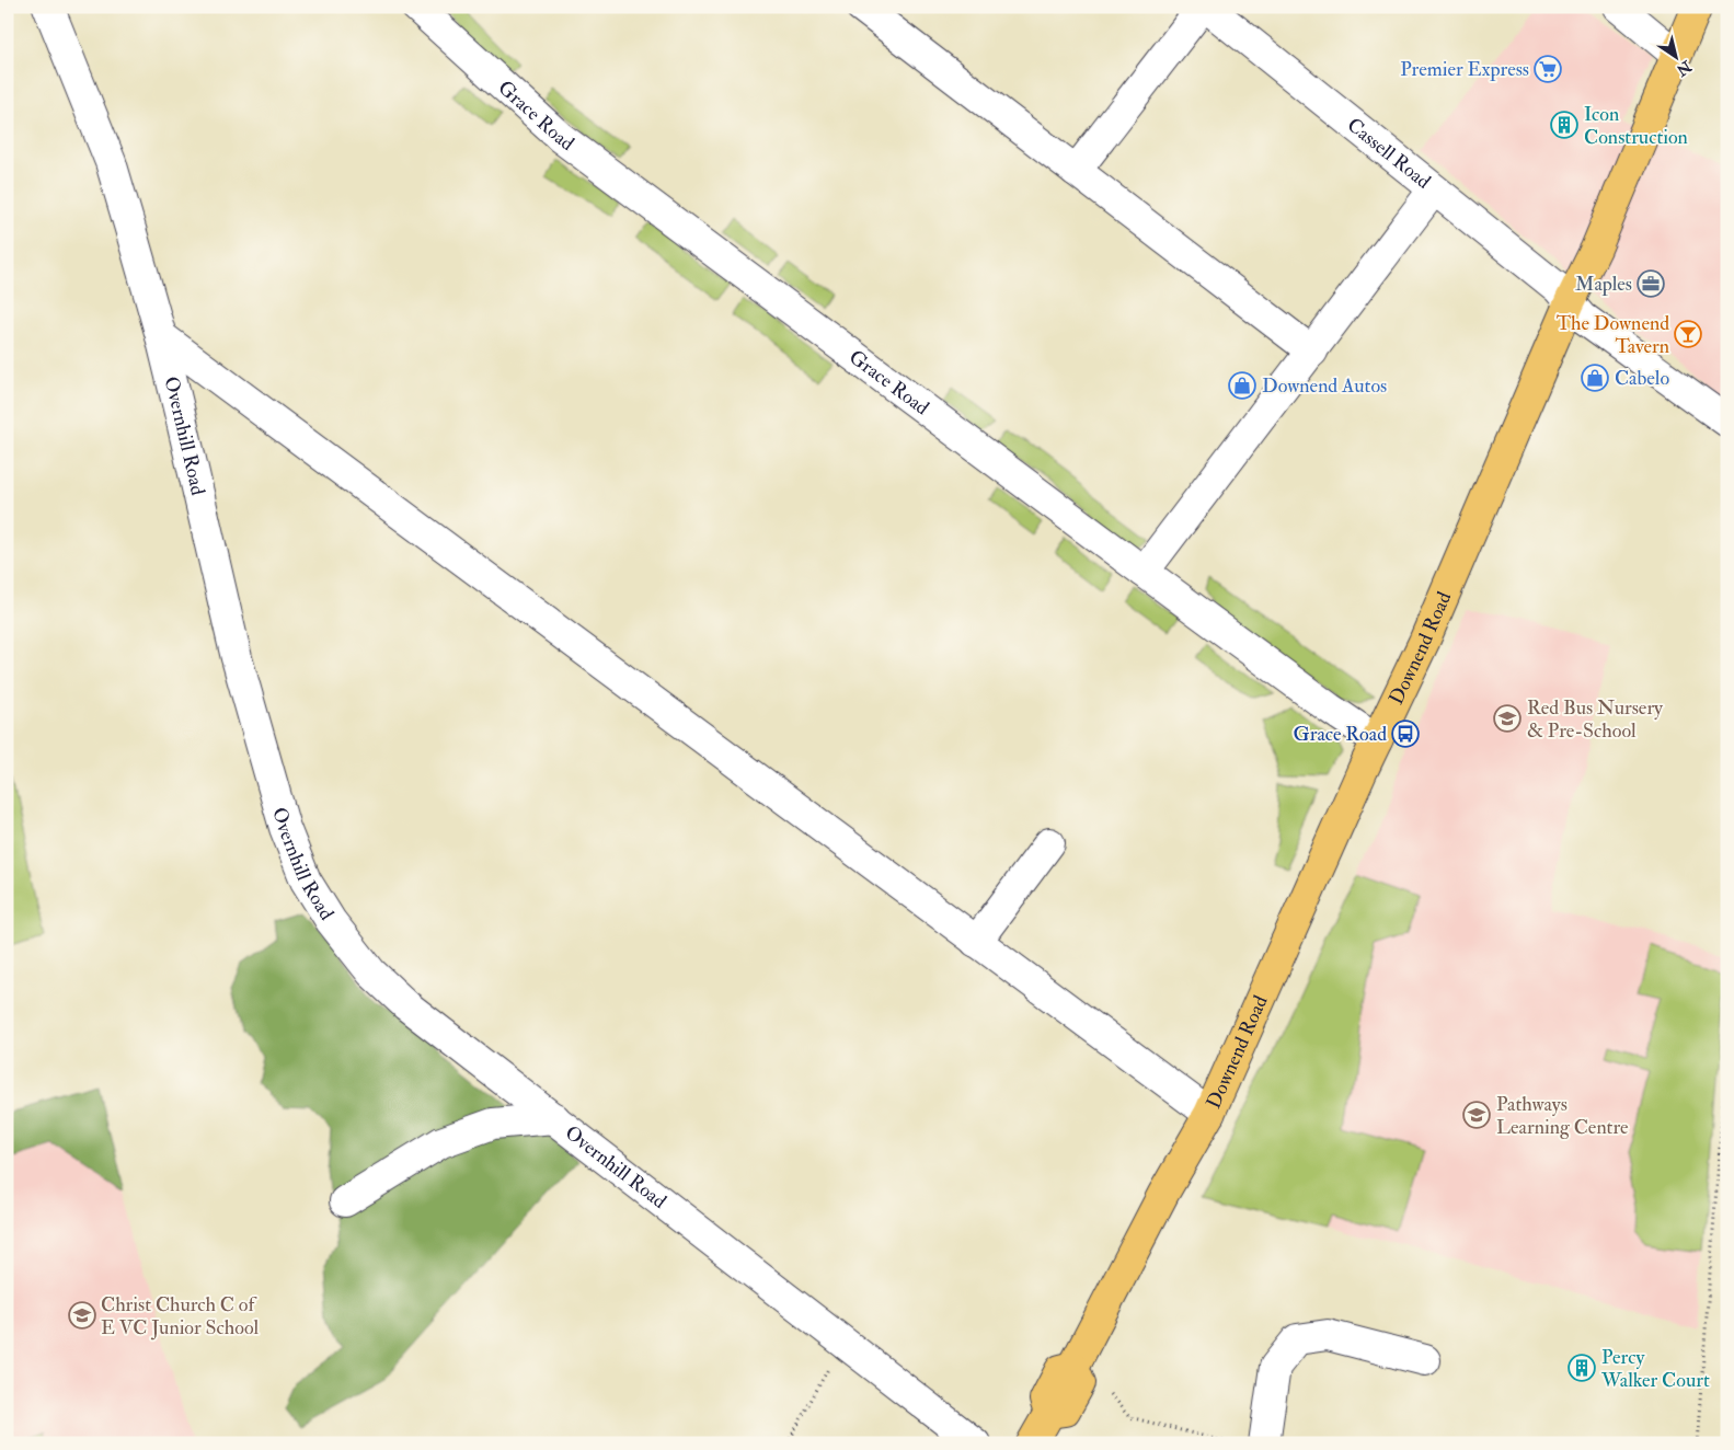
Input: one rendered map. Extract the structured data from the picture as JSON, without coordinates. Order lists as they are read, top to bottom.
{
  "streets": {
    "main road": ["Downend Road"],
    "street": ["Grace Road", "Cassell Road", "Overnhill Road"]
  },
  "crossings": [
    ["Grace Road", "Downend Road"],
    ["Cassell Road", "Downend Road"]
  ],
  "places": {
    "supermarket": ["Premier Express"],
    "building": ["Icon Construction", "Percy Walker Court"],
    "office": ["Maples"],
    "bar": ["The Downend Tavern"],
    "shop": ["Cabelo", "Downend Autos"],
    "school or university": ["Red Bus Nursery & Pre-School", "Pathways Learning Centre", "Christ Church C of E VC Junior School"],
    "bus stop": ["Grace Road"]
  },
  "north": "bottom right"
}
